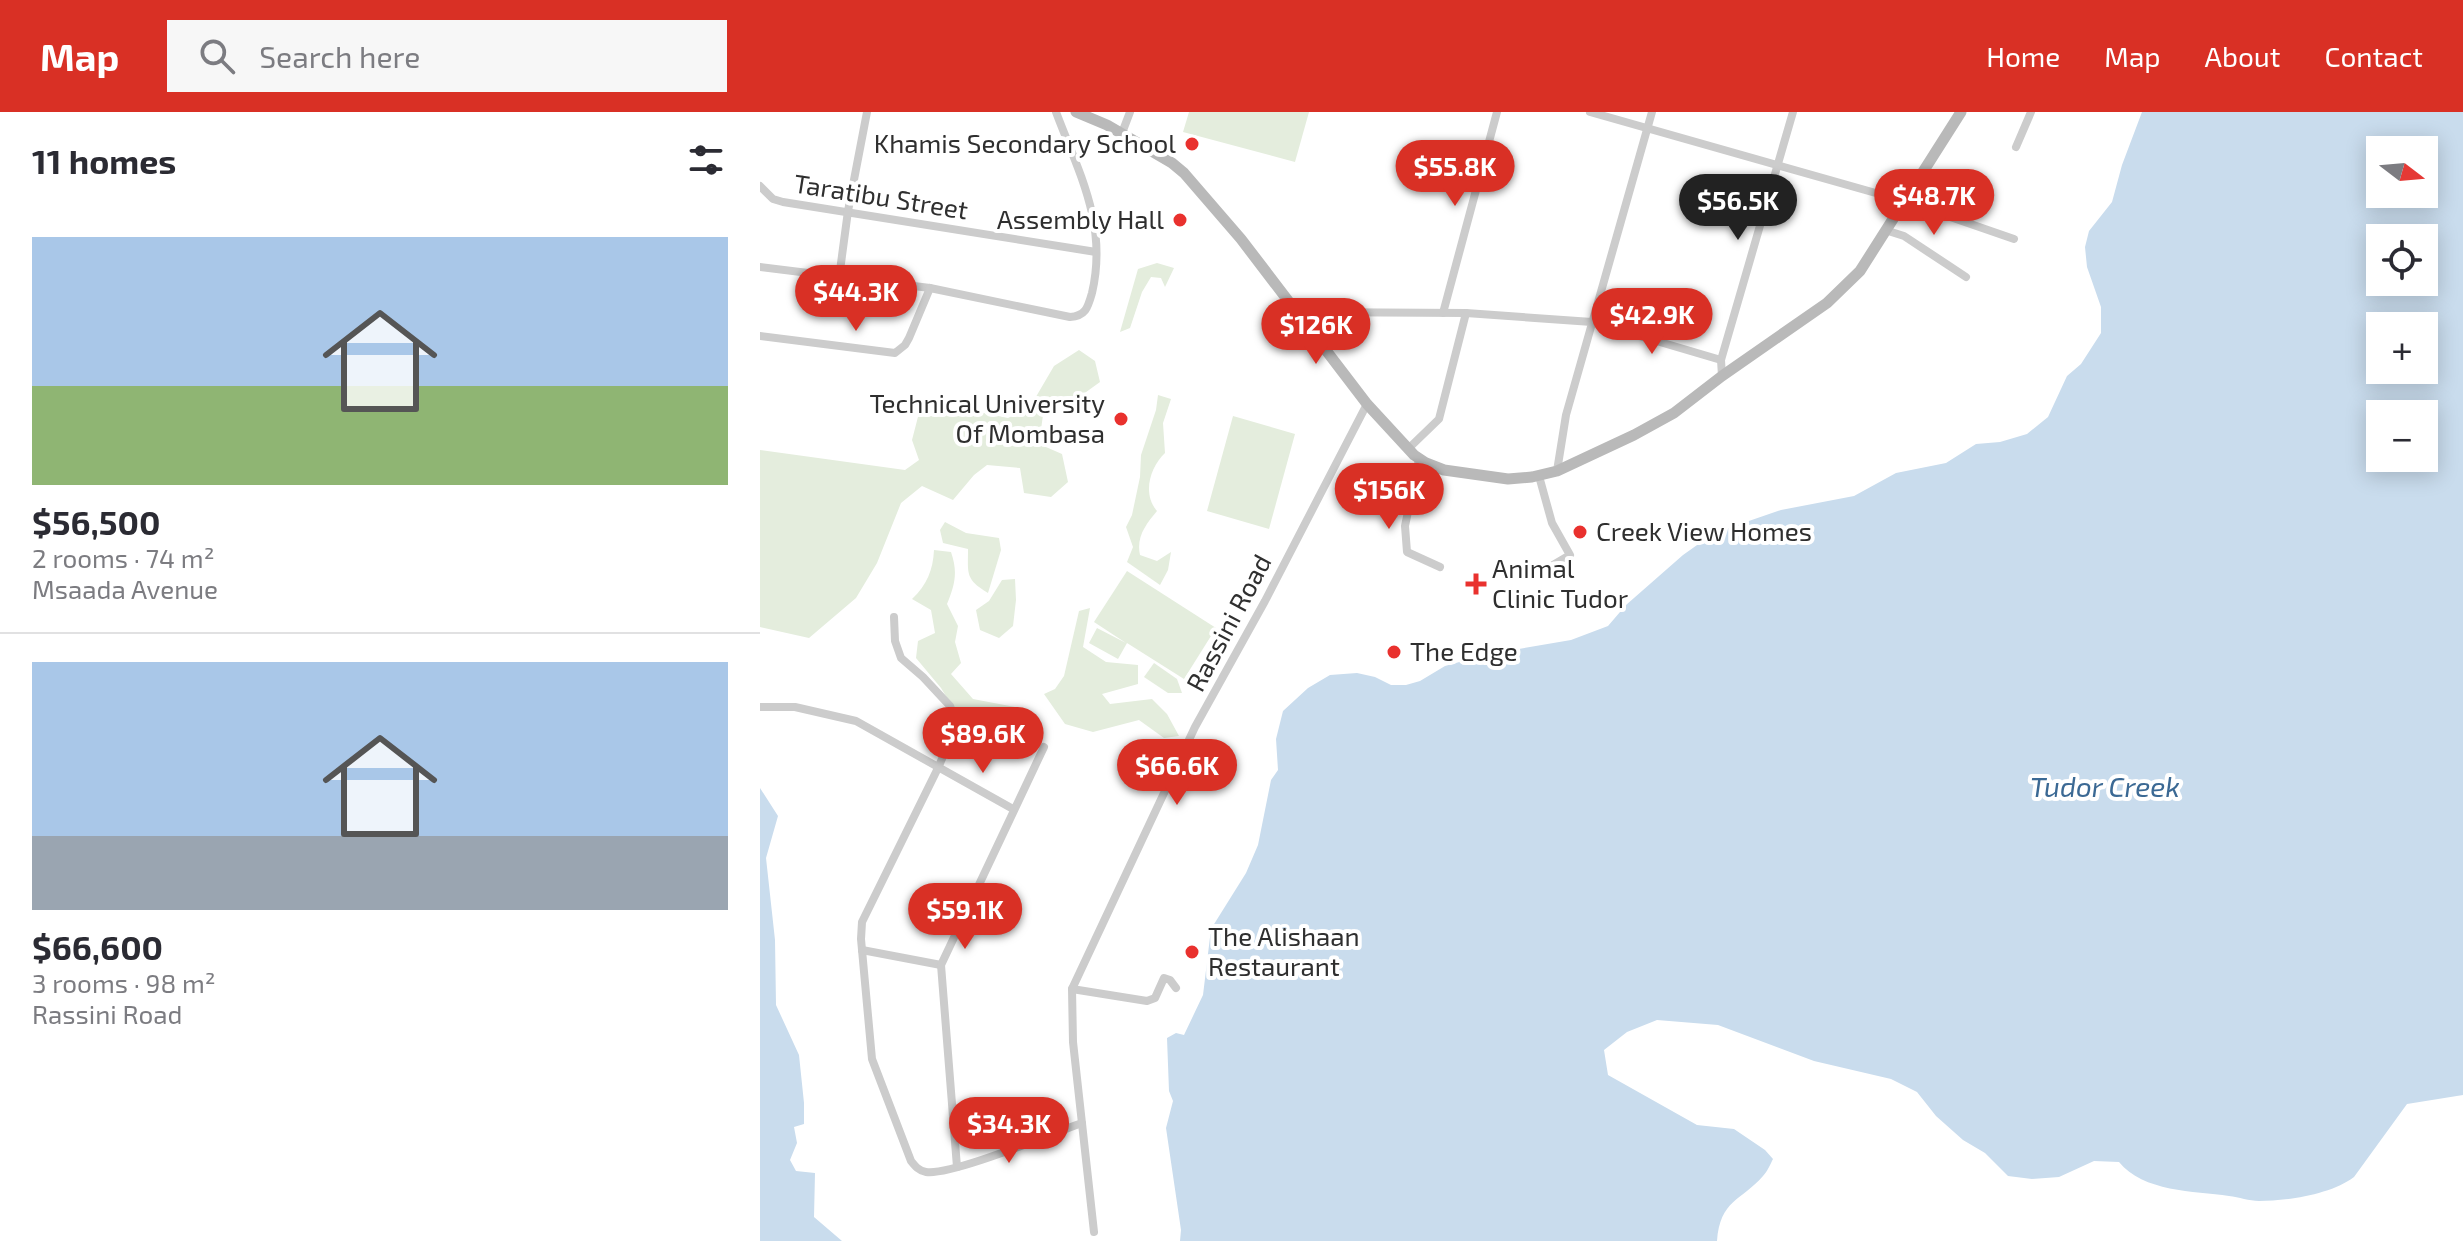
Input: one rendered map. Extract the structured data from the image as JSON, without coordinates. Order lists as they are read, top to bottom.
{
  "streets": {
    "street": ["Taratibu Street", "Rassini Road"]
  },
  "water": ["Tudor Creek"],
  "places": {
    "other": [
      "Khamis Secondary School",
      "Assembly Hall",
      "Technical University Of Mombasa",
      "Creek View Homes",
      "The Edge",
      "The Alishaan Restaurant"
    ],
    "health": ["Animal Clinic Tudor"]
  },
  "north": "right",
  "page": {
    "header": "Map",
    "search": "Search here",
    "nav": [
      "Home",
      "Map",
      "About",
      "Contact"
    ],
    "heading": "11 homes",
    "map_buttons": ["+", "−"],
    "price": [
      "$55.8K",
      "$48.7K",
      "$56.5K",
      "$44.3K",
      "$42.9K",
      "$126K",
      "$156K",
      "$89.6K",
      "$66.6K",
      "$59.1K",
      "$34.3K"
    ],
    "list": [
      {
        "name": "$56,500",
        "note": "2 rooms · 74 m² · Msaada Avenue"
      },
      {
        "name": "$66,600",
        "note": "3 rooms · 98 m² · Rassini Road"
      }
    ]
  }
}
